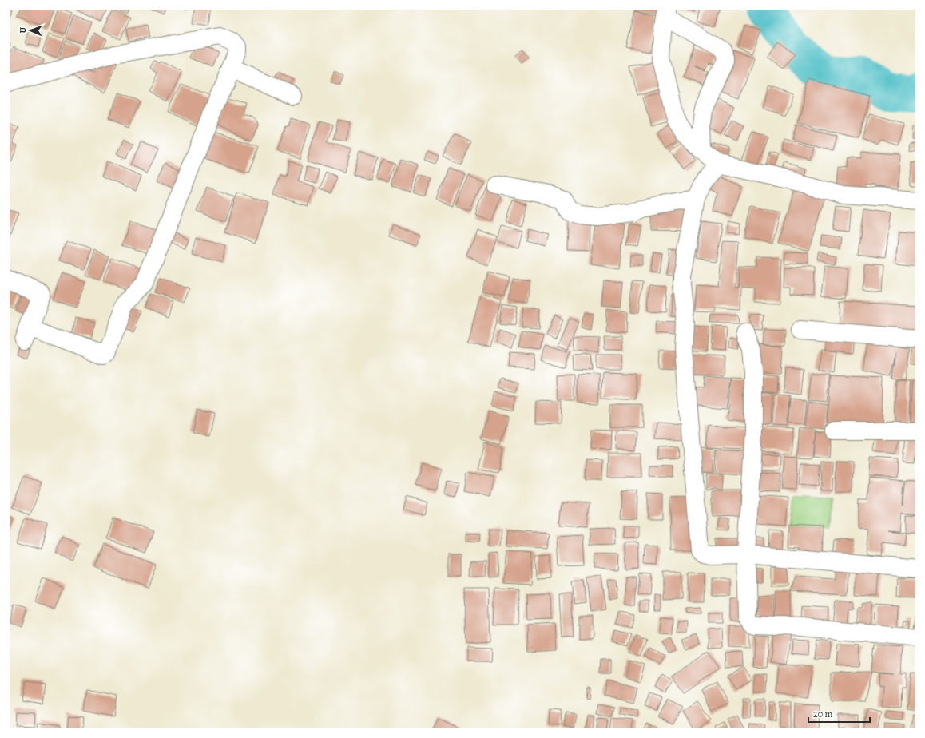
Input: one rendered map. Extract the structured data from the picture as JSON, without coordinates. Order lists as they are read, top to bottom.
{
  "scale_bar": "20 m",
  "north": "left"
}
